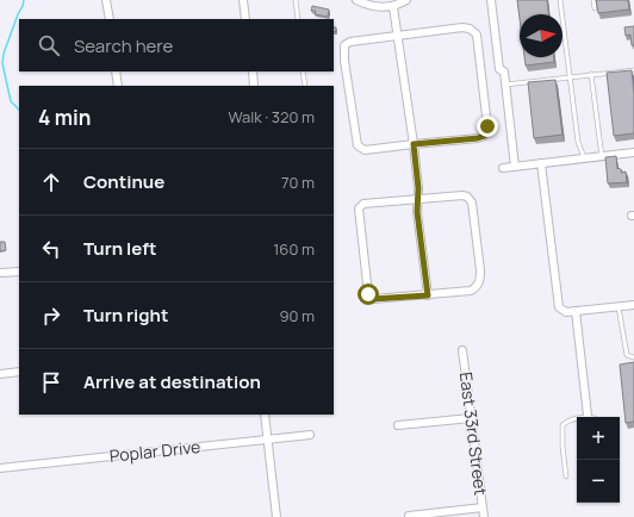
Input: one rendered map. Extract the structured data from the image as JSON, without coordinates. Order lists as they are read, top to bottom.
{
  "streets": {
    "street": ["East 33rd Street", "Poplar Drive"]
  },
  "north": "right",
  "page": {
    "search": "Search here",
    "heading": ["4 min", "Walk · 320 m"],
    "list": [
      ["Continue", "70 m"],
      ["Turn left", "160 m"],
      ["Turn right", "90 m"],
      "Arrive at destination"
    ],
    "map_buttons": ["+", "−"]
  }
}
